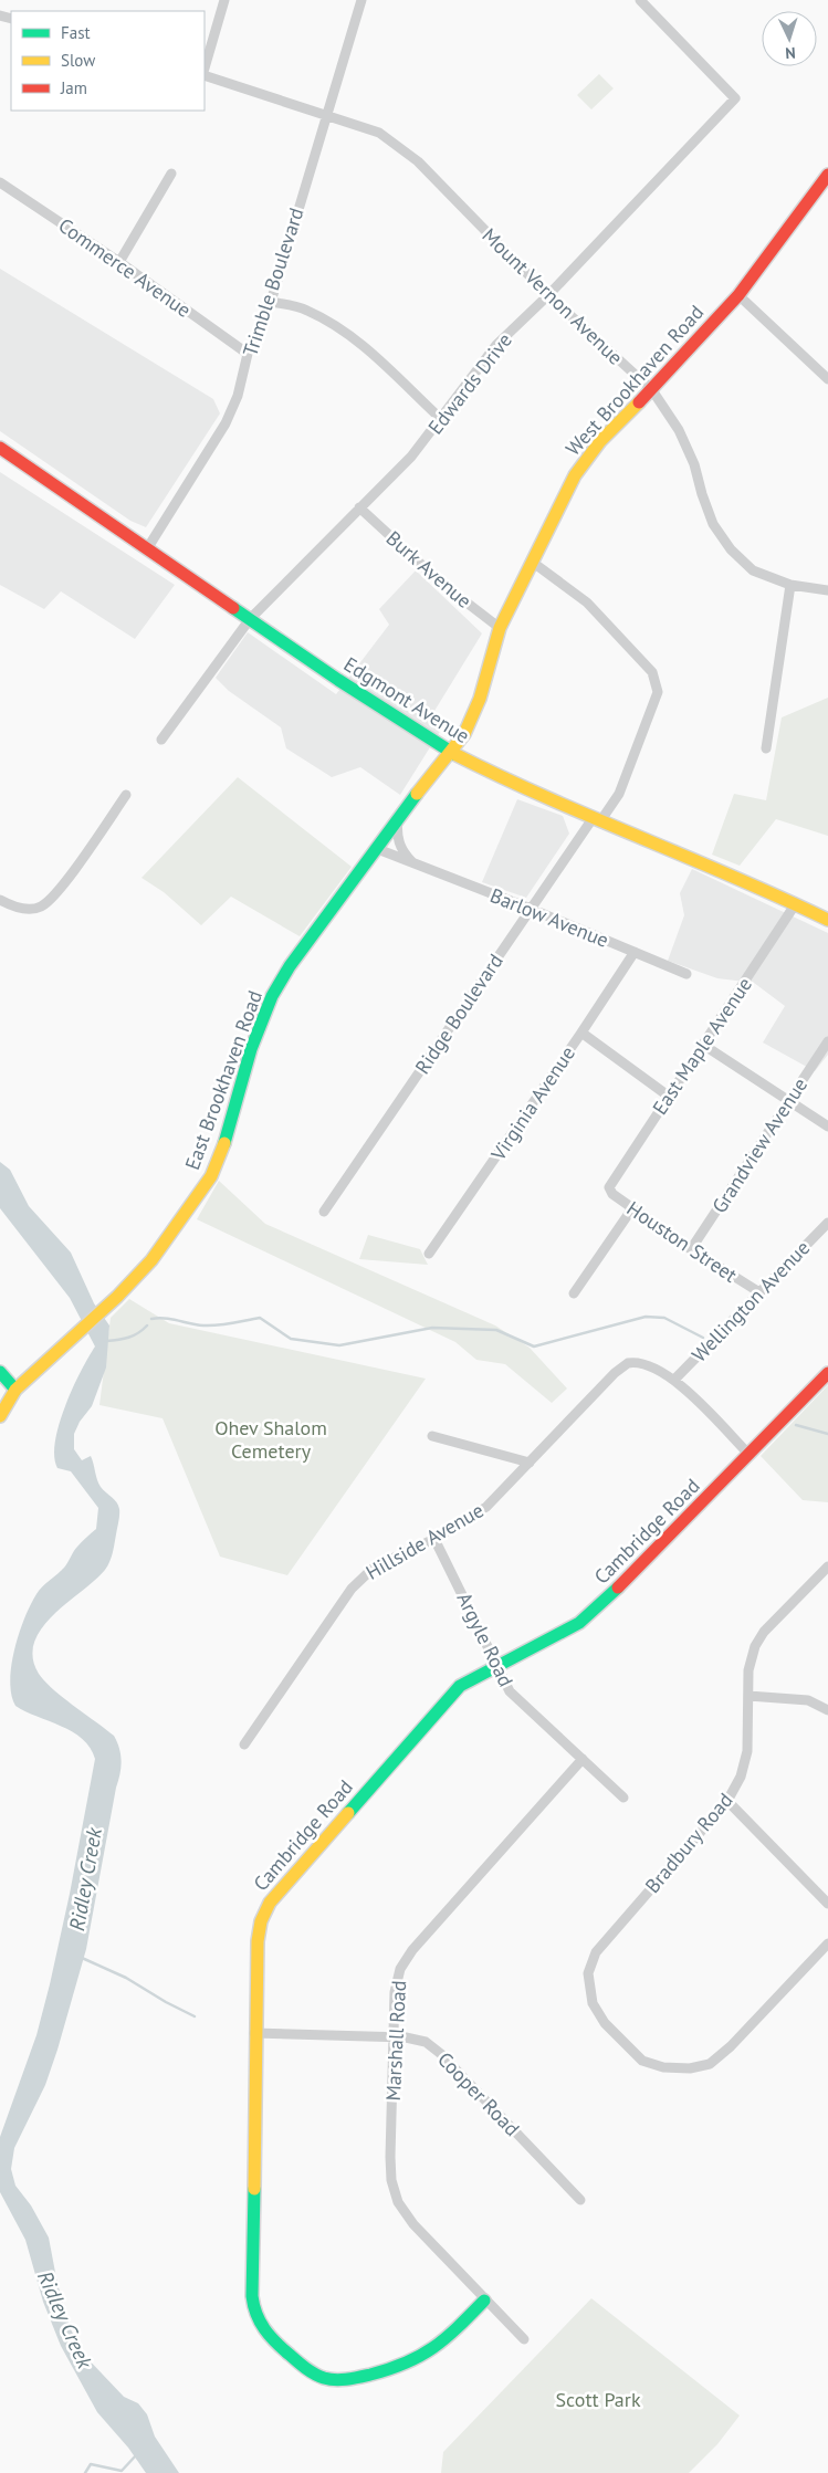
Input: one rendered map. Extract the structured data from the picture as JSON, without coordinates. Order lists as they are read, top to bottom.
{
  "streets": {
    "street": [
      "Commerce Avenue",
      "Trimble Boulevard",
      "Mount Vernon Avenue",
      "West Brookhaven Road",
      "Edwards Drive",
      "Burk Avenue",
      "Edgmont Avenue",
      "Barlow Avenue",
      "Ridge Boulevard",
      "East Maple Avenue",
      "East Brookhaven Road",
      "Virginia Avenue",
      "Grandview Avenue",
      "Houston Street",
      "Wellington Avenue",
      "Cambridge Road",
      "Hillside Avenue",
      "Argyle Road",
      "Bradbury Road",
      "Marshall Road",
      "Cooper Road"
    ]
  },
  "crossings": [
    ["Commerce Avenue", "Trimble Boulevard"],
    ["Trimble Boulevard", "Mount Vernon Avenue"],
    ["Trimble Boulevard", "Edgmont Avenue"],
    ["Mount Vernon Avenue", "West Brookhaven Road"],
    ["Mount Vernon Avenue", "Edwards Drive"],
    ["West Brookhaven Road", "Burk Avenue"],
    ["West Brookhaven Road", "Edgmont Avenue"],
    ["West Brookhaven Road", "Ridge Boulevard"],
    ["West Brookhaven Road", "East Brookhaven Road"],
    ["Edwards Drive", "Burk Avenue"],
    ["Edwards Drive", "Edgmont Avenue"],
    ["Edgmont Avenue", "Ridge Boulevard"],
    ["Edgmont Avenue", "East Maple Avenue"],
    ["Edgmont Avenue", "East Brookhaven Road"],
    ["Barlow Avenue", "Ridge Boulevard"],
    ["Barlow Avenue", "East Brookhaven Road"],
    ["Barlow Avenue", "Virginia Avenue"],
    ["East Maple Avenue", "Houston Street"],
    ["Grandview Avenue", "Houston Street"],
    ["Houston Street", "Wellington Avenue"],
    ["Wellington Avenue", "Hillside Avenue"],
    ["Cambridge Road", "Argyle Road"],
    ["Cambridge Road", "Marshall Road"],
    ["Cambridge Road", "Cooper Road"],
    ["Hillside Avenue", "Argyle Road"],
    ["Argyle Road", "Marshall Road"],
    ["Marshall Road", "Cooper Road"]
  ],
  "water": ["Ridley Creek"],
  "parks": ["Ohev Shalom Cemetery", "Scott Park"],
  "legend": ["Fast", "Slow", "Jam"],
  "north": "bottom"
}
